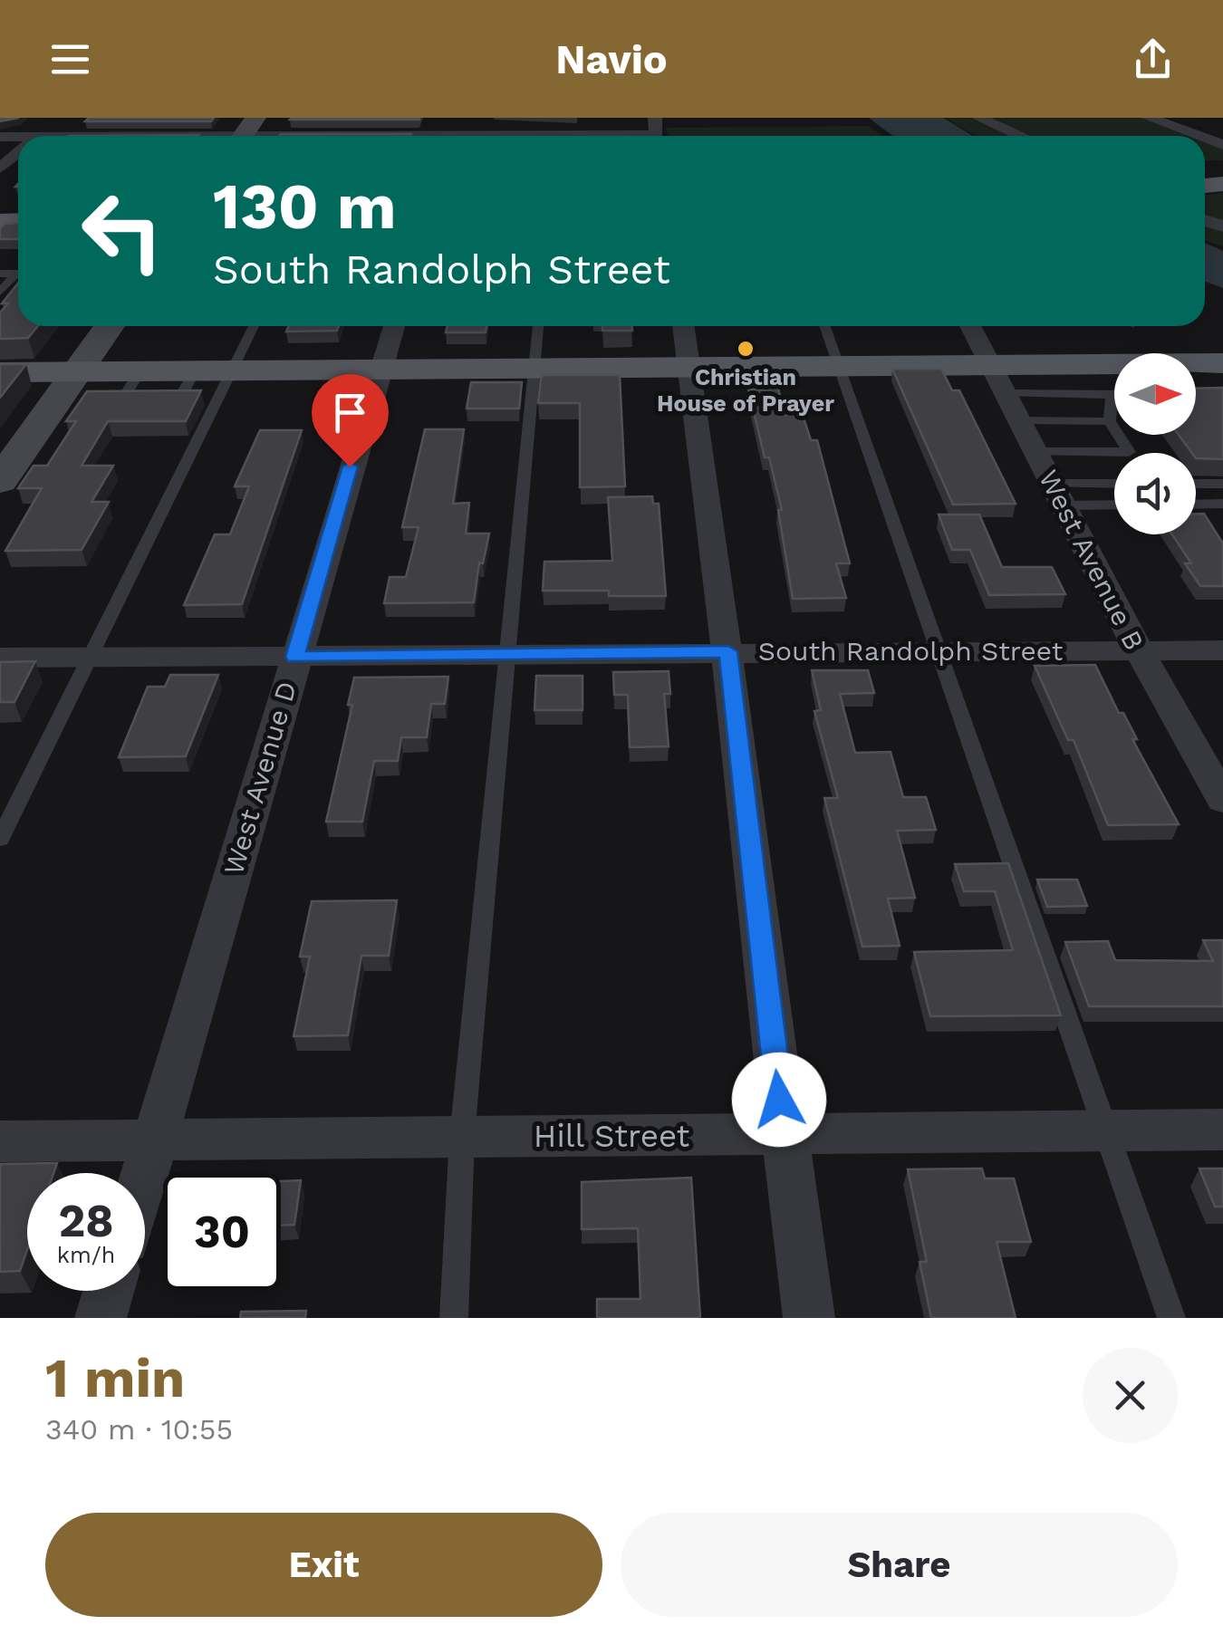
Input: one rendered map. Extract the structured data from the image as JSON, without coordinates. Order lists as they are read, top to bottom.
{
  "streets": {
    "street": [
      "West Avenue B",
      "South Randolph Street",
      "West Avenue D",
      "Hill Street"
    ]
  },
  "crossings": [
    ["West Avenue B", "South Randolph Street"],
    ["South Randolph Street", "West Avenue D"],
    ["West Avenue D", "Hill Street"]
  ],
  "places": ["Christian House of Prayer"],
  "north": "right",
  "page": {
    "header": "Navio",
    "turn": ["130 m", "South Randolph Street"],
    "speed": "28 km/h",
    "limit": "30",
    "heading": ["1 min", "340 m · 10:55"],
    "buttons": ["Exit", "Share"]
  }
}
